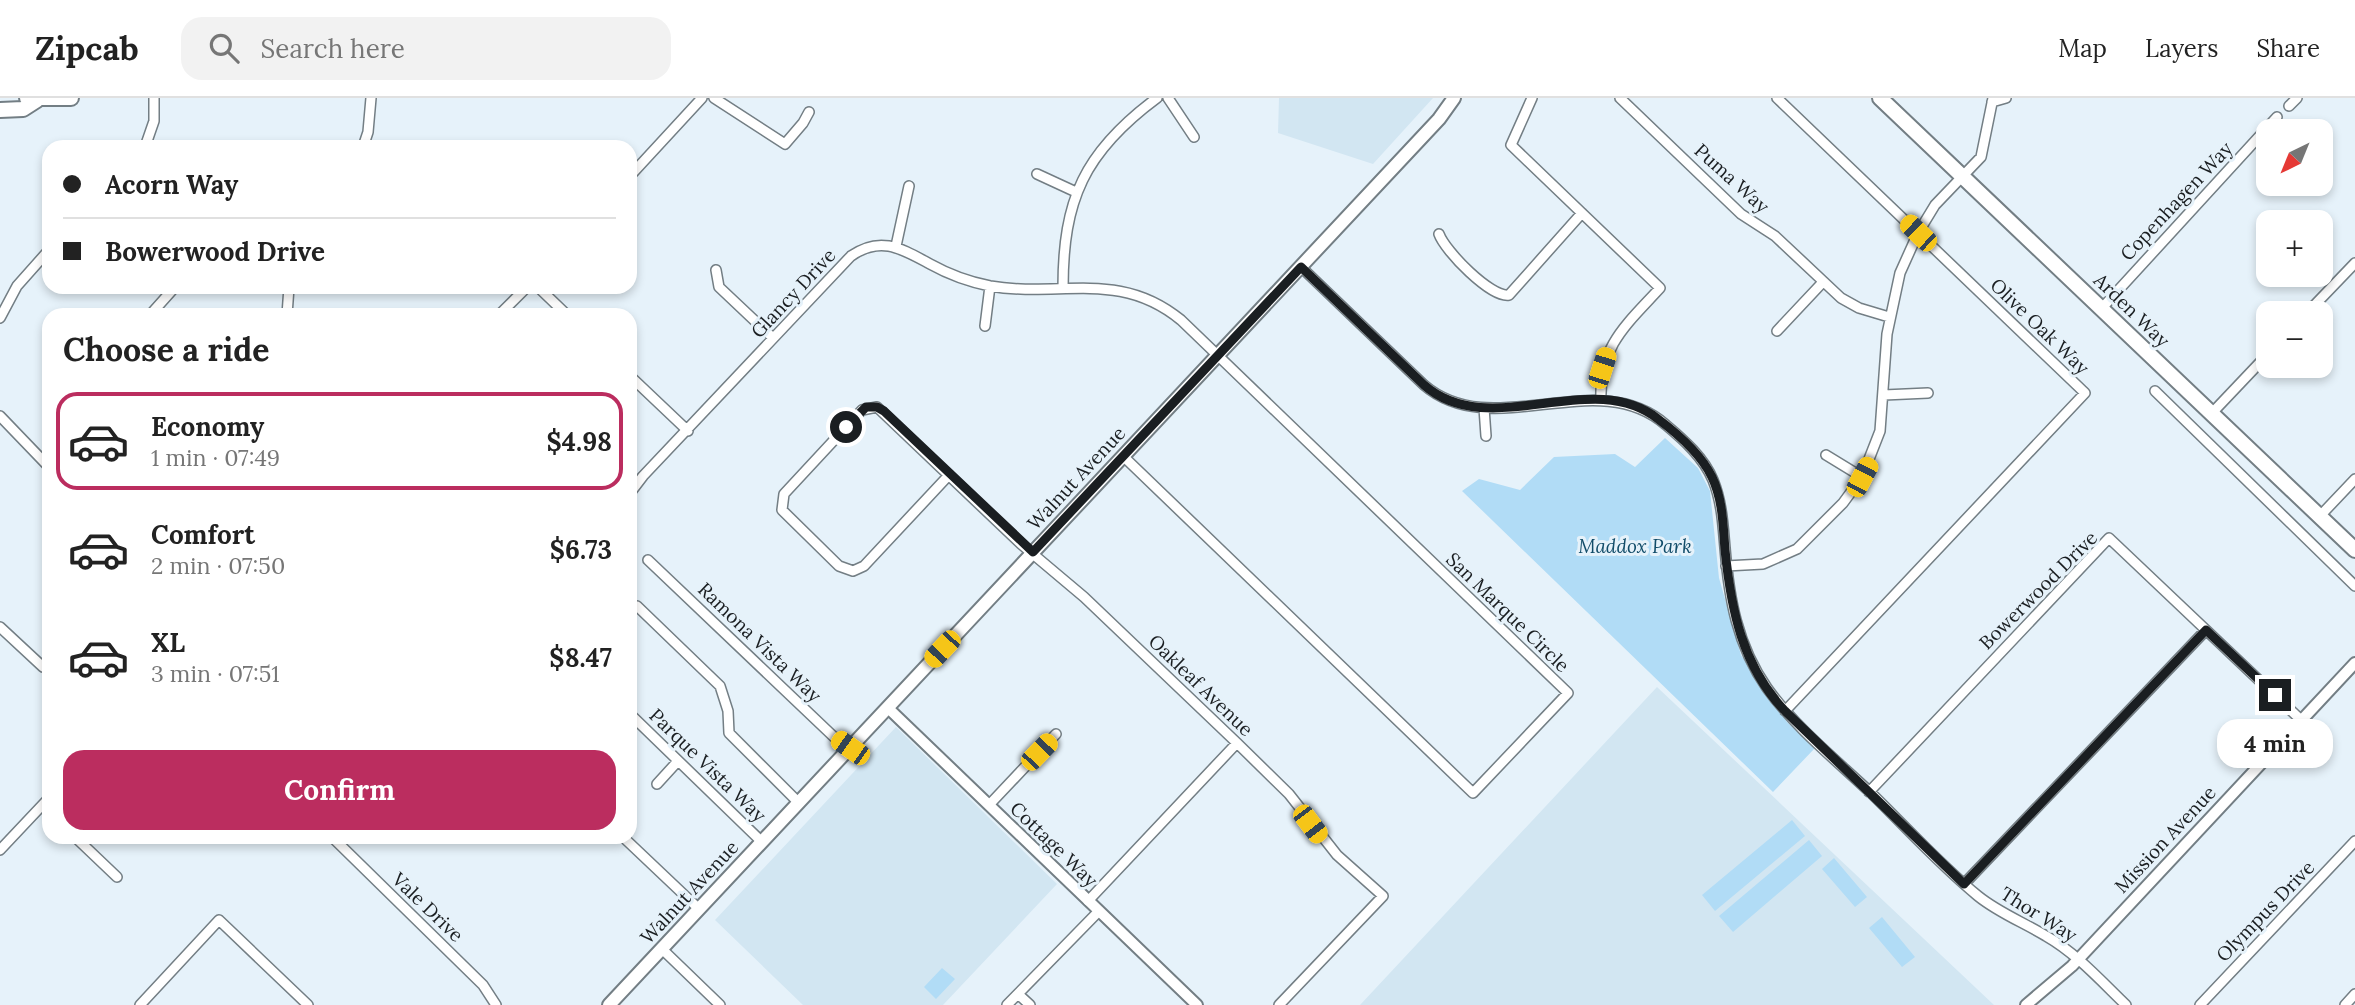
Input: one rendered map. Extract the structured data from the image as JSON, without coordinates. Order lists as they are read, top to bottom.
{
  "streets": {
    "main road": ["Arden Way", "Walnut Avenue"],
    "street": [
      "Puma Way",
      "Copenhagen Way",
      "Glancy Drive",
      "Olive Oak Way",
      "Bowerwood Drive",
      "San Marque Circle",
      "Ramona Vista Way",
      "Oakleaf Avenue",
      "Parque Vista Way",
      "Mission Avenue",
      "Cottage Way",
      "Vale Drive",
      "Olympus Drive",
      "Thor Way"
    ]
  },
  "crossings": [
    ["Copenhagen Way", "Arden Way"],
    ["Olive Oak Way", "Thor Way"],
    ["Walnut Avenue", "San Marque Circle"],
    ["Walnut Avenue", "Ramona Vista Way"],
    ["Walnut Avenue", "Oakleaf Avenue"],
    ["Walnut Avenue", "Parque Vista Way"],
    ["Walnut Avenue", "Cottage Way"],
    ["Walnut Avenue", "Thor Way"],
    ["Bowerwood Drive", "Mission Avenue"],
    ["Bowerwood Drive", "Thor Way"],
    ["Mission Avenue", "Thor Way"]
  ],
  "parks": ["Maddox Park"],
  "north": "bottom left",
  "page": {
    "header": "Zipcab",
    "search": "Search here",
    "nav": ["Map", "Layers", "Share"],
    "map_buttons": ["+", "−"],
    "banner": ["Acorn Way", "Bowerwood Drive"],
    "heading": "Choose a ride",
    "list": [
      {
        "name": "Economy",
        "note": "1 min · 07:49",
        "value": "$4.98"
      },
      {
        "name": "Comfort",
        "note": "2 min · 07:50",
        "value": "$6.73"
      },
      {
        "name": "XL",
        "note": "3 min · 07:51",
        "value": "$8.47"
      }
    ],
    "bubble": "4 min",
    "buttons": "Confirm"
  }
}
